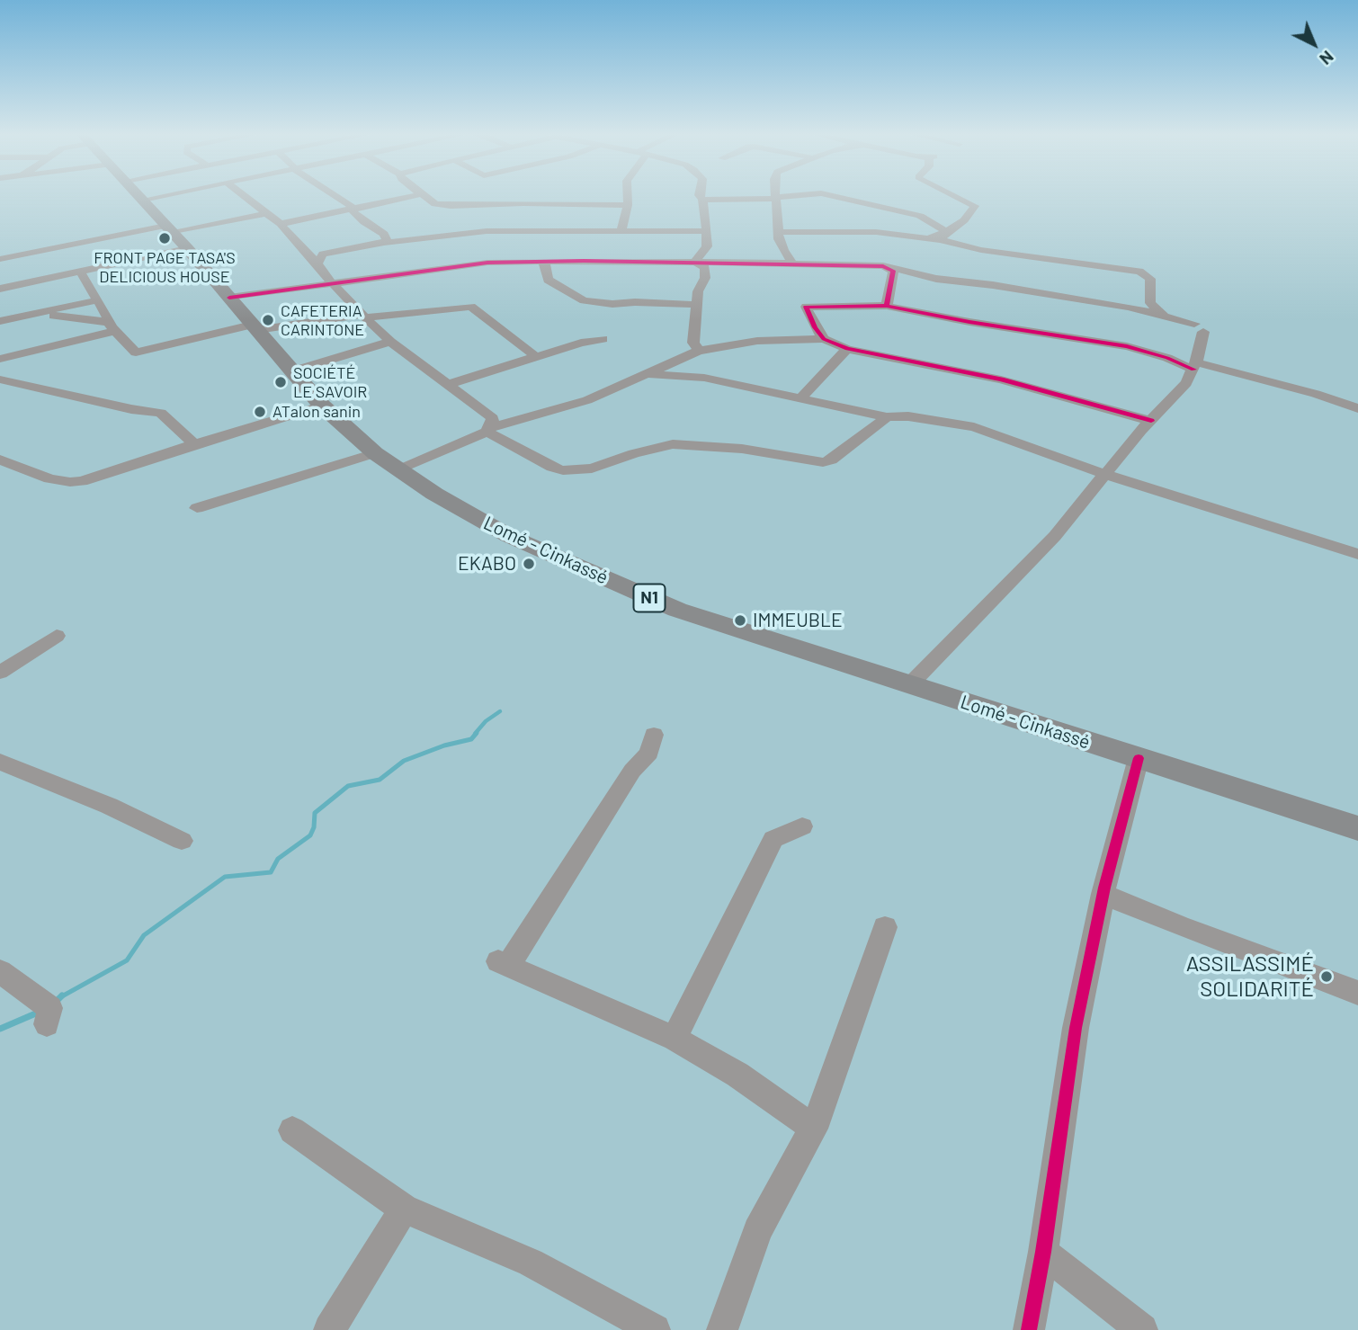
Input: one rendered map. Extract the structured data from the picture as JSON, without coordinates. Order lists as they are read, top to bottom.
{
  "streets": {
    "highway": ["Lomé - Cinkassé", "N1"]
  },
  "places": [
    "FRONT PAGE TASA'S DELICIOUS HOUSE",
    "CAFETERIA CARINTONE",
    "SOCIÉTÉ LE SAVOIR",
    "ATalon sanin",
    "EKABO",
    "IMMEUBLE",
    "ASSILASSIMÉ SOLIDARITÉ"
  ],
  "north": "bottom right"
}
